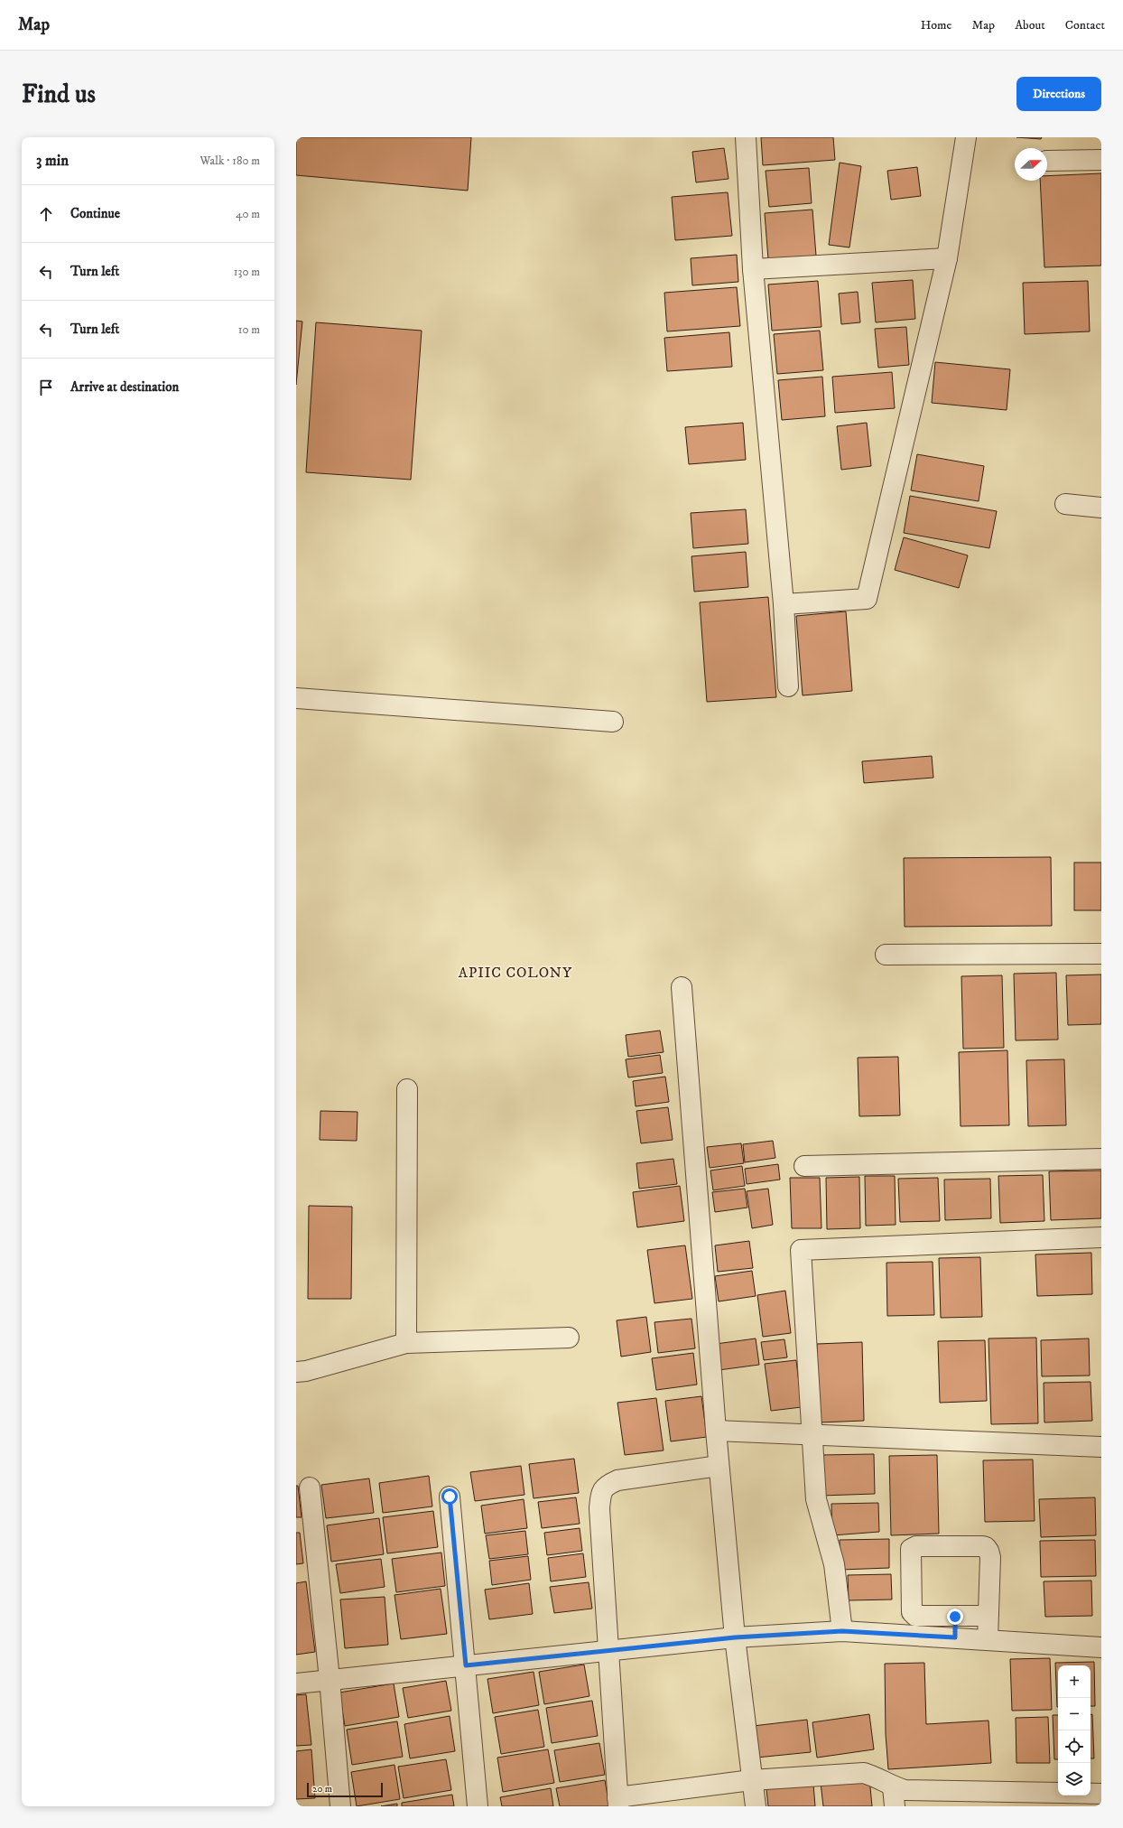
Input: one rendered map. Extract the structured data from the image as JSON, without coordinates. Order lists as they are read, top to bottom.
{
  "districts": ["APIIC COLONY"],
  "scale_bar": "20 m",
  "north": "right",
  "page": {
    "header": "Map",
    "nav": [
      "Home",
      "Map",
      "About",
      "Contact"
    ],
    "buttons": "Directions",
    "title": "Find us",
    "heading": ["3 min", "Walk · 180 m"],
    "list": [
      ["Continue", "40 m"],
      ["Turn left", "130 m"],
      ["Turn left", "10 m"],
      "Arrive at destination"
    ],
    "map_buttons": ["+", "−"],
    "scale": "20 m"
  }
}
